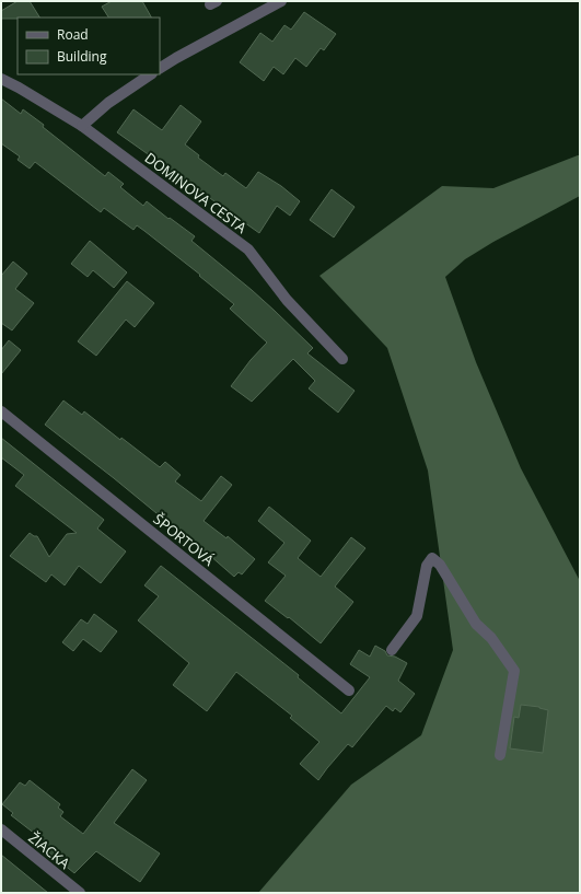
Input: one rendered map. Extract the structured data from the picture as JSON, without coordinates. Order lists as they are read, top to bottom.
{
  "streets": {
    "street": ["DOMINOVA CESTA", "ŠPORTOVÁ", "ŽIACKA"]
  },
  "legend": ["Road", "Building"]
}
